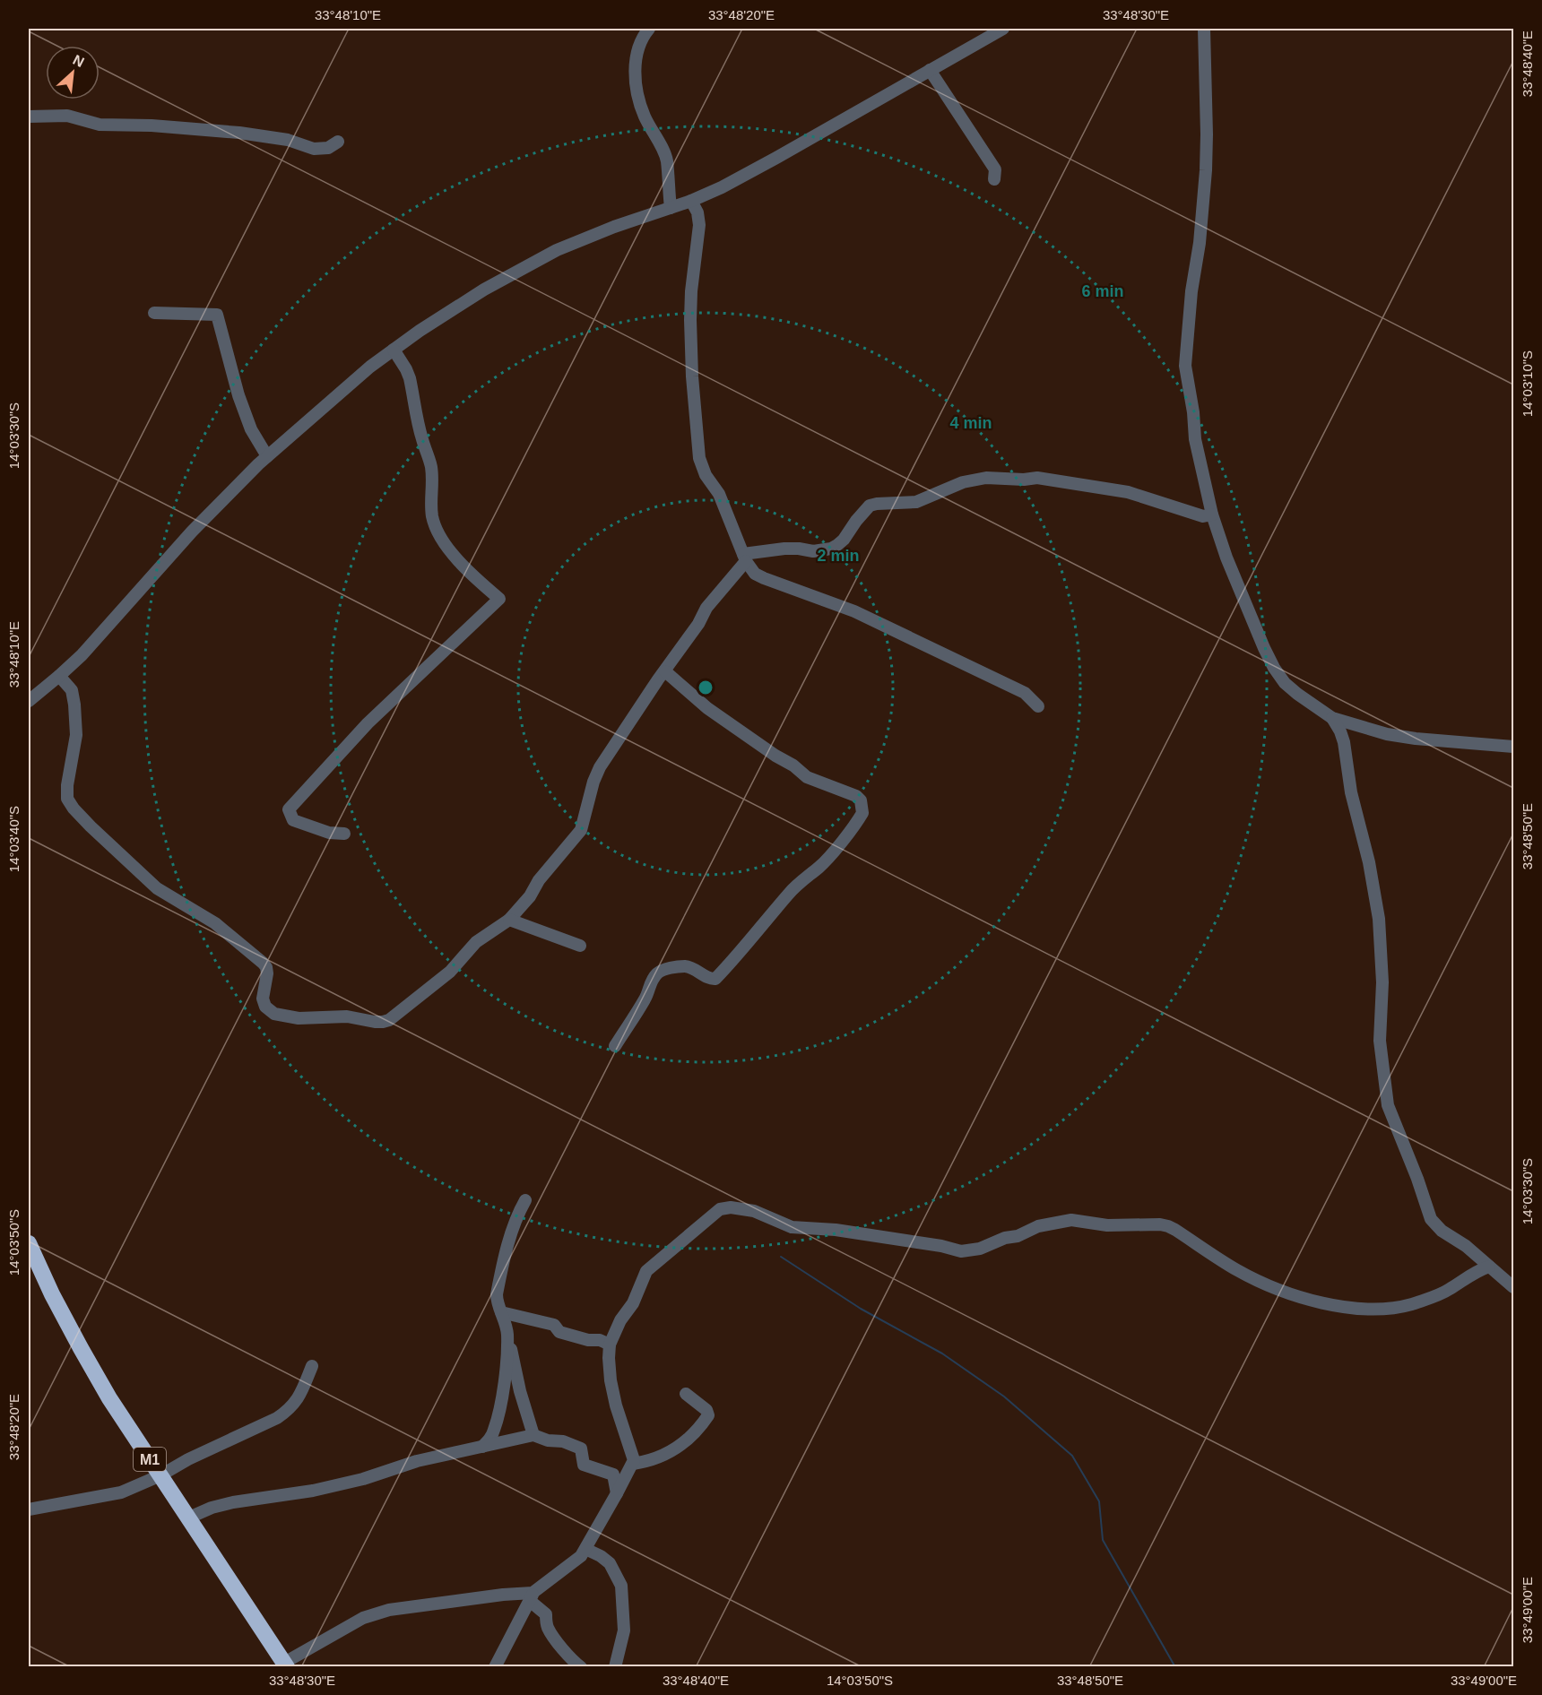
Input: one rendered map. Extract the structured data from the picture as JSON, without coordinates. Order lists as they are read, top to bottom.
{
  "streets": {
    "highway": ["M1"]
  },
  "north": "top right",
  "coordinates": [
    "33°48'10\"E",
    "33°48'20\"E",
    "33°48'30\"E",
    "33°48'40\"E",
    "14°03'10\"S",
    "14°03'30\"S",
    "33°48'50\"E",
    "14°03'40\"S",
    "14°03'50\"S",
    "33°49'00\"E"
  ],
  "rings": ["6 min", "4 min", "2 min"]
}
